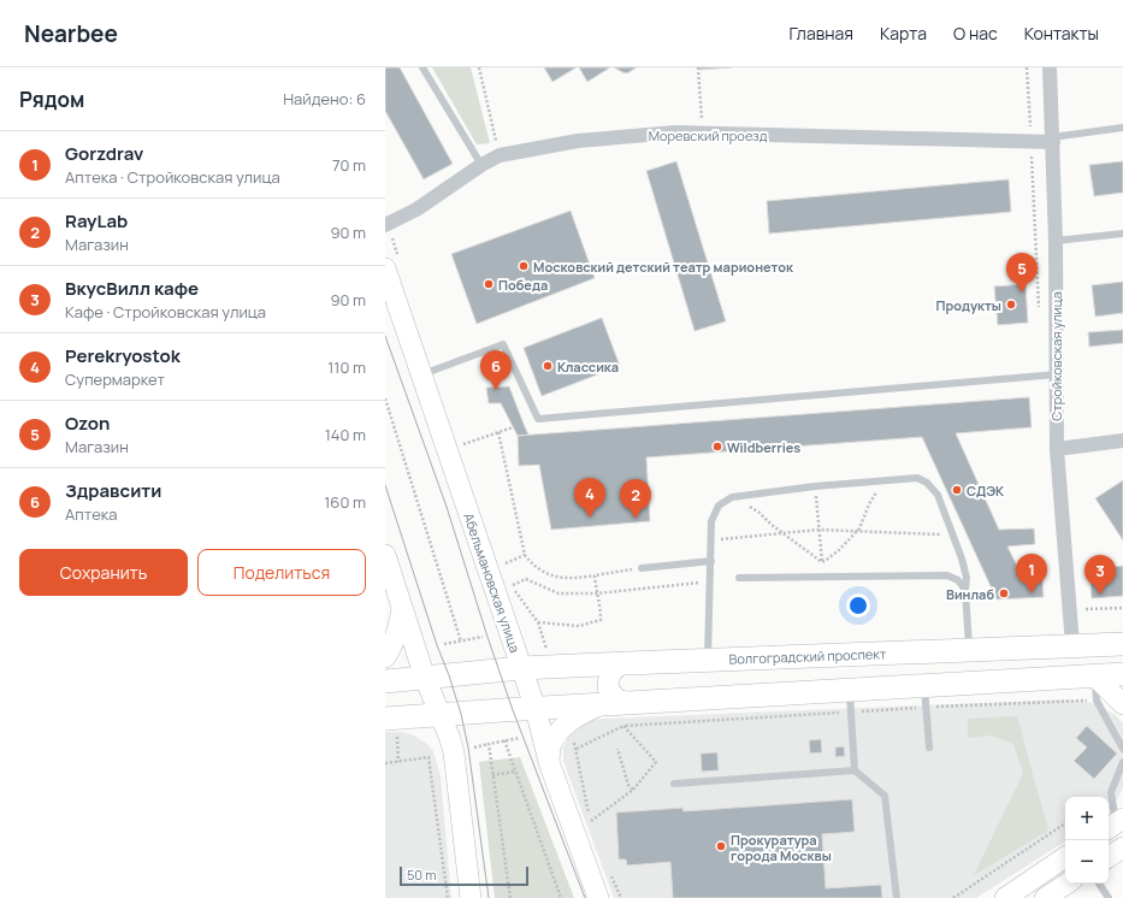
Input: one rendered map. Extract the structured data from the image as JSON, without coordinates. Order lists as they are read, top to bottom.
{
  "streets": {
    "main road": ["Абельмановская улица", "Волгоградский проспект"],
    "street": ["Моревский проезд", "Стройковская улица"]
  },
  "crossings": [
    ["Моревский проезд", "Стройковская улица"],
    ["Стройковская улица", "Волгоградский проспект"],
    ["Абельмановская улица", "Волгоградский проспект"]
  ],
  "places": [
    "Московский детский театр марионеток",
    "Победа",
    "Продукты",
    "Классика",
    "Wildberries",
    "СДЭК",
    "Винлаб",
    "Прокуратура города Москвы"
  ],
  "scale_bar": "50 m",
  "page": {
    "header": "Nearbee",
    "nav": [
      "Главная",
      "Карта",
      "О нас",
      "Контакты"
    ],
    "heading": ["Рядом", "Найдено: 6"],
    "list": [
      {
        "mark": "1",
        "name": "Gorzdrav",
        "note": "Аптека · Стройковская улица",
        "value": "70 m"
      },
      {
        "mark": "2",
        "name": "RayLab",
        "note": "Магазин",
        "value": "90 m"
      },
      {
        "mark": "3",
        "name": "ВкусВилл кафе",
        "note": "Кафе · Стройковская улица",
        "value": "90 m"
      },
      {
        "mark": "4",
        "name": "Perekryostok",
        "note": "Супермаркет",
        "value": "110 m"
      },
      {
        "mark": "5",
        "name": "Ozon",
        "note": "Магазин",
        "value": "140 m"
      },
      {
        "mark": "6",
        "name": "Здравсити",
        "note": "Аптека",
        "value": "160 m"
      }
    ],
    "pins": [
      "5",
      "6",
      "4",
      "2",
      "1",
      "3"
    ],
    "buttons": ["Сохранить", "Поделиться"],
    "map_buttons": ["+", "−"],
    "scale": "50 m"
  }
}
